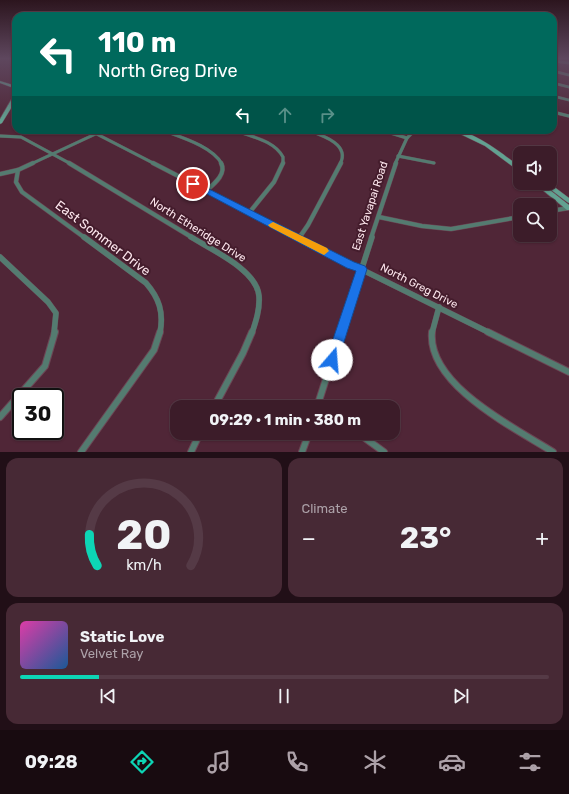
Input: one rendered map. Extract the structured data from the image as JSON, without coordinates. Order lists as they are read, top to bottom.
{
  "streets": {
    "street": [
      "East Yavapai Road",
      "North Etheridge Drive",
      "East Sommer Drive",
      "North Greg Drive"
    ]
  },
  "crossings": [
    ["East Yavapai Road", "North Greg Drive"]
  ],
  "page": {
    "turn": ["110 m", "North Greg Drive"],
    "limit": "30",
    "trip": "09:29 · 1 min · 380 m",
    "tile": "Climate",
    "heat": ["−", "23°", "+"],
    "song": ["Static Love", "Velvet Ray"],
    "tabs": "09:28",
    "gauge": ["20", "km/h"]
  }
}
